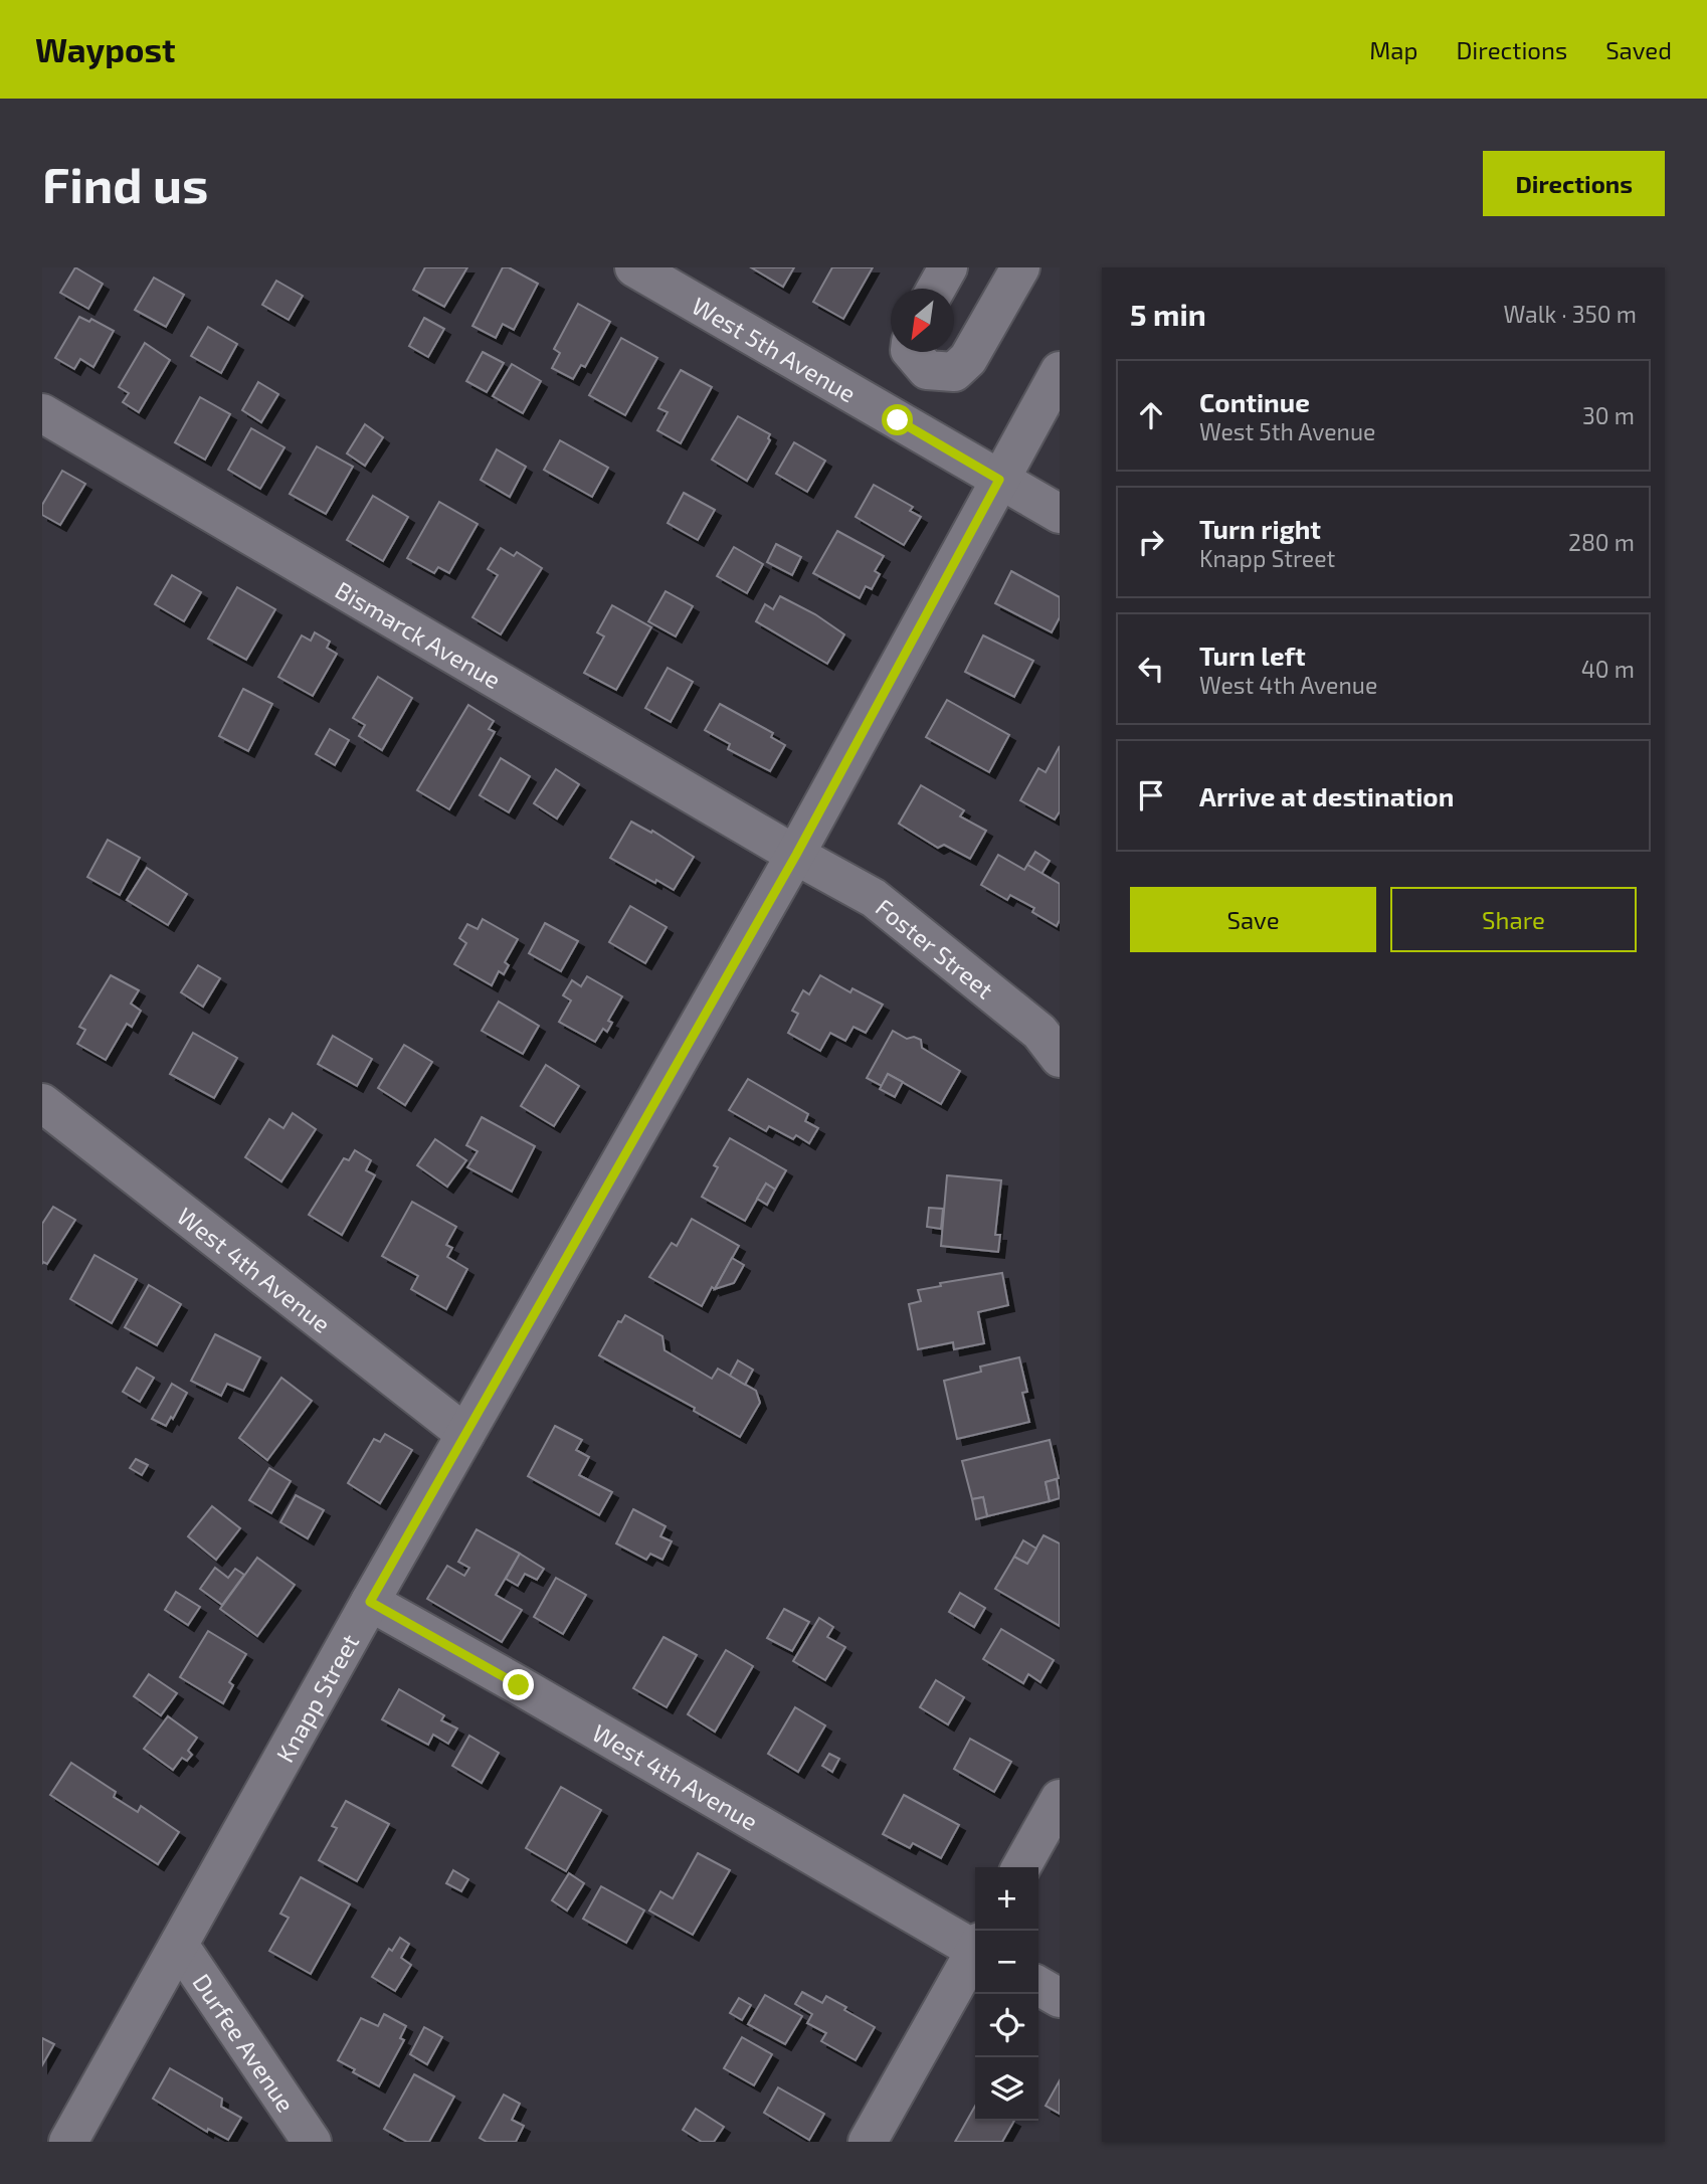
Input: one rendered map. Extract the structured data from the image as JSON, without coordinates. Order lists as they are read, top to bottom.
{
  "streets": {
    "street": [
      "West 5th Avenue",
      "Bismarck Avenue",
      "Foster Street",
      "West 4th Avenue",
      "Knapp Street",
      "Durfee Avenue"
    ]
  },
  "crossings": [
    ["West 5th Avenue", "Knapp Street"],
    ["Bismarck Avenue", "Foster Street"],
    ["Bismarck Avenue", "Knapp Street"],
    ["Foster Street", "Knapp Street"],
    ["West 4th Avenue", "Knapp Street"],
    ["Knapp Street", "Durfee Avenue"]
  ],
  "north": "bottom left",
  "page": {
    "header": "Waypost",
    "nav": ["Map", "Directions", "Saved"],
    "buttons": [
      "Directions",
      ["Save", "Share"]
    ],
    "title": "Find us",
    "heading": ["5 min", "Walk · 350 m"],
    "list": [
      ["Continue", "West 5th Avenue", "30 m"],
      ["Turn right", "Knapp Street", "280 m"],
      ["Turn left", "West 4th Avenue", "40 m"],
      "Arrive at destination"
    ],
    "map_buttons": ["+", "−"]
  }
}
